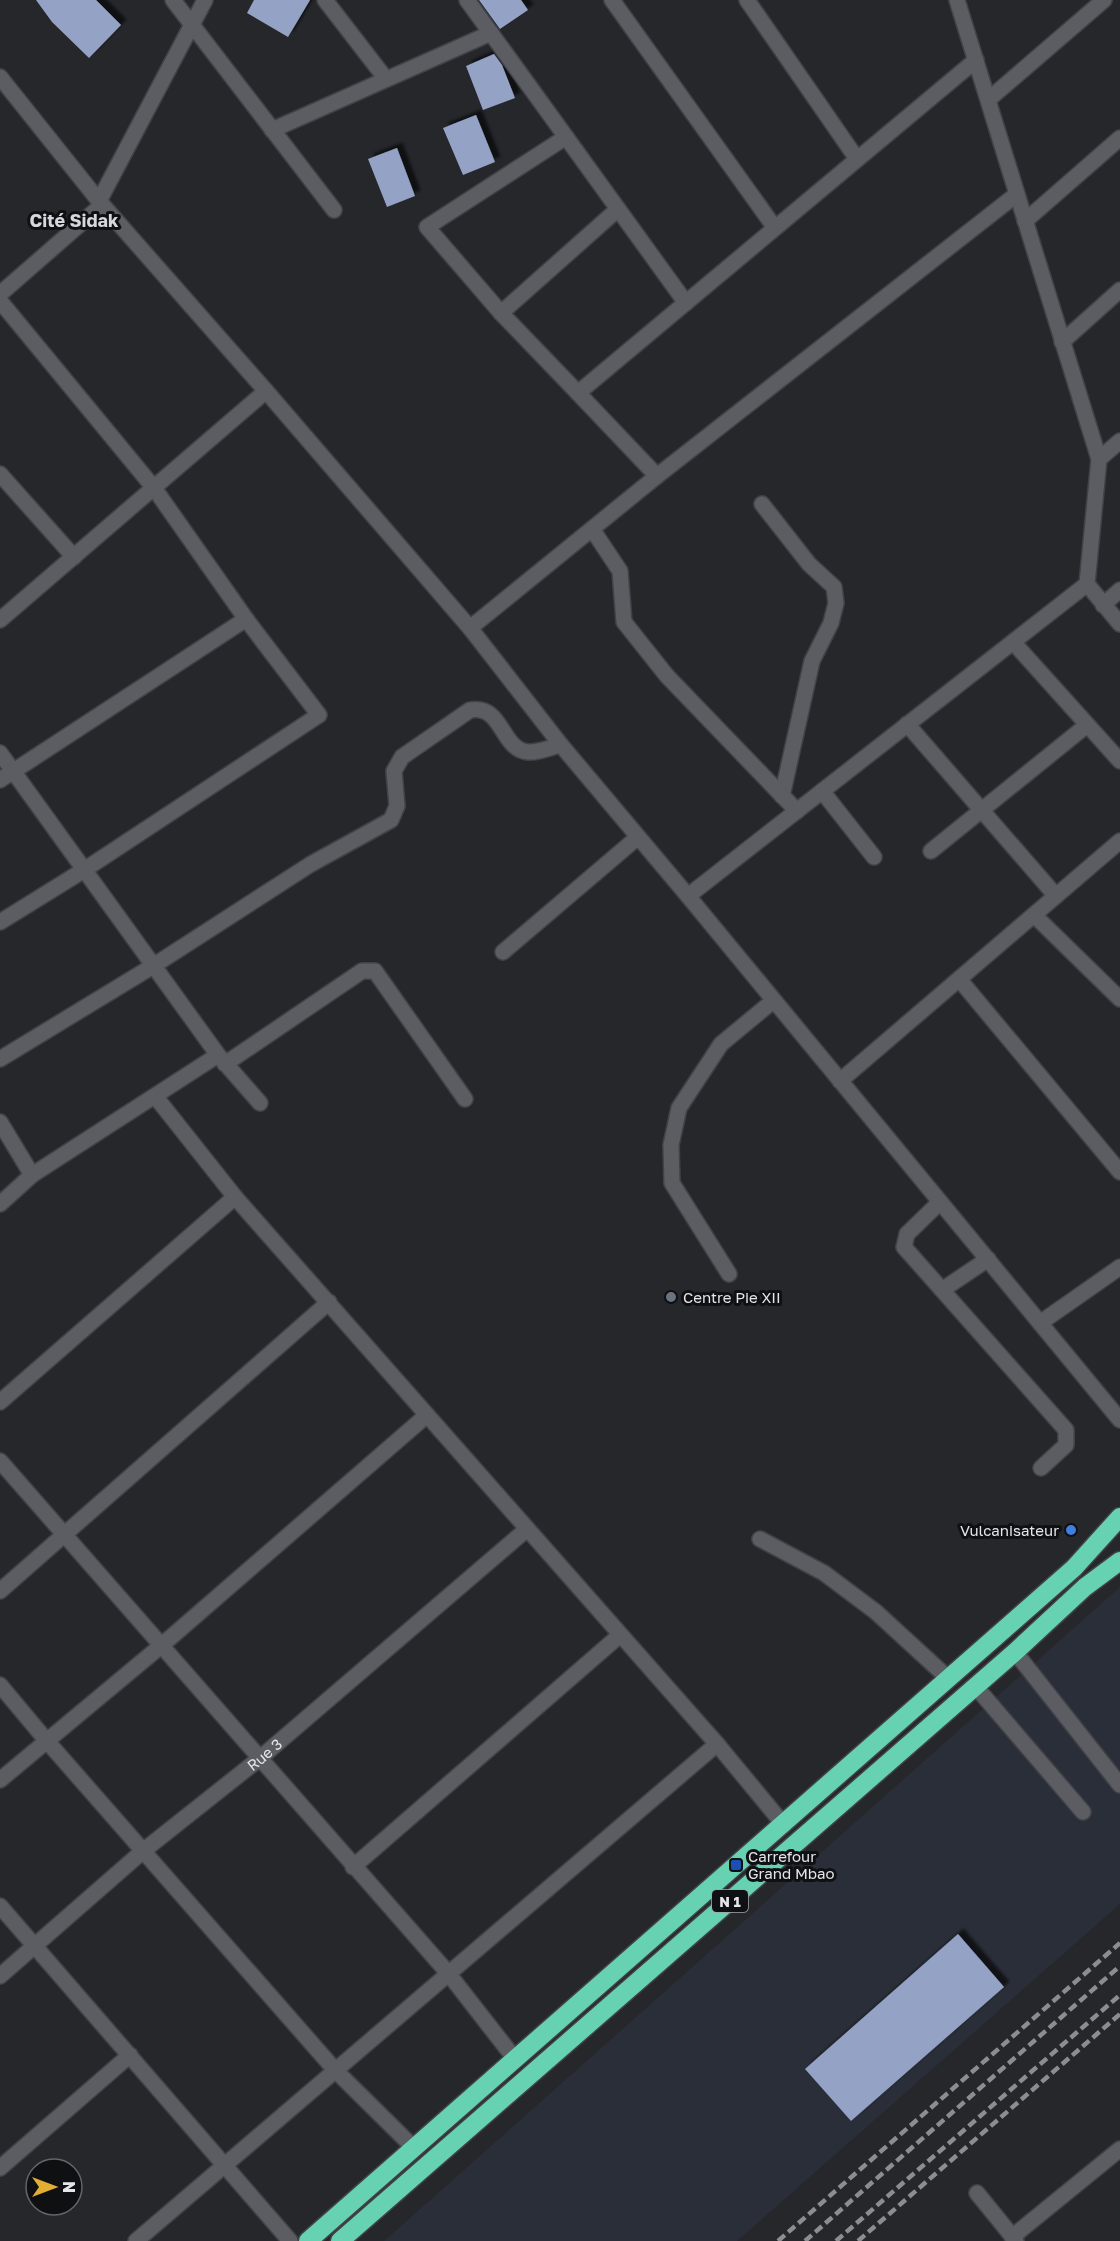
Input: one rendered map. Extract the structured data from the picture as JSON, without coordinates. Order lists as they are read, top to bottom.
{
  "streets": {
    "highway": ["N 1"],
    "street": ["Rue 3"]
  },
  "districts": ["Cité Sidak"],
  "places": {
    "other": ["Centre Pie XII", "Vulcanisateur"],
    "transit": ["Carrefour Grand Mbao"]
  },
  "north": "right"
}
